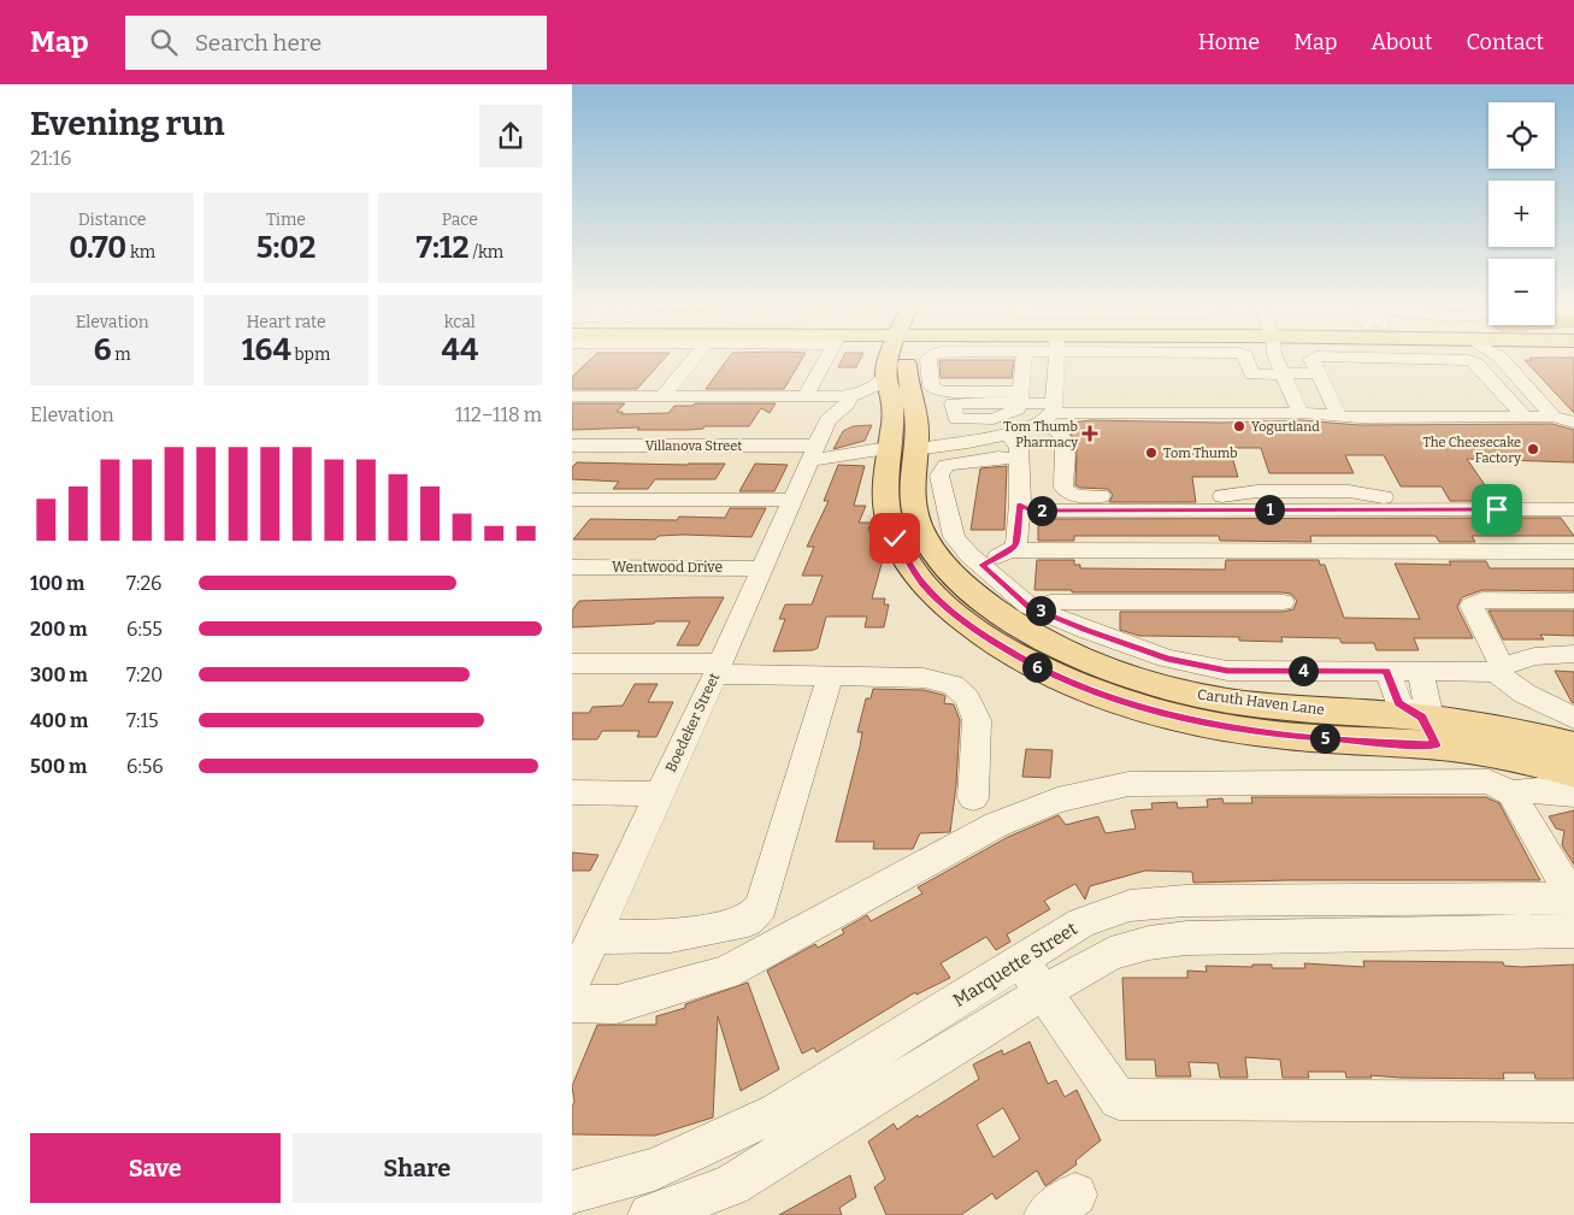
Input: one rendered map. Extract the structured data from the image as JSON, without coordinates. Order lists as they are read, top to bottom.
{
  "streets": {
    "main road": ["Caruth Haven Lane"],
    "street": [
      "Villanova Street",
      "Wentwood Drive",
      "Boedeker Street",
      "Marquette Street"
    ]
  },
  "crossings": [
    ["Villanova Street", "Caruth Haven Lane"],
    ["Villanova Street", "Boedeker Street"],
    ["Wentwood Drive", "Boedeker Street"]
  ],
  "places": {
    "other": ["Yogurtland", "The Cheesecake Factory", "Tom Thumb"],
    "health": ["Tom Thumb Pharmacy"]
  },
  "page": {
    "header": "Map",
    "search": "Search here",
    "nav": [
      "Home",
      "Map",
      "About",
      "Contact"
    ],
    "heading": ["Evening run", "21:16"],
    "map_buttons": ["+", "−"],
    "stats": [
      ["Distance", "0.70 km"],
      ["Time", "5:02"],
      ["Pace", "7:12 /km"],
      ["Elevation", "6 m"],
      ["Heart rate", "164 bpm"],
      ["kcal", "44"]
    ],
    "chart": ["Elevation", "112–118 m"],
    "pins": [
      "1",
      "2",
      "3",
      "6",
      "4",
      "5"
    ],
    "list": [
      {
        "name": "100 m",
        "note": "7:26"
      },
      {
        "name": "200 m",
        "note": "6:55"
      },
      {
        "name": "300 m",
        "note": "7:20"
      },
      {
        "name": "400 m",
        "note": "7:15"
      },
      {
        "name": "500 m",
        "note": "6:56"
      }
    ],
    "buttons": ["Save", "Share"]
  }
}
